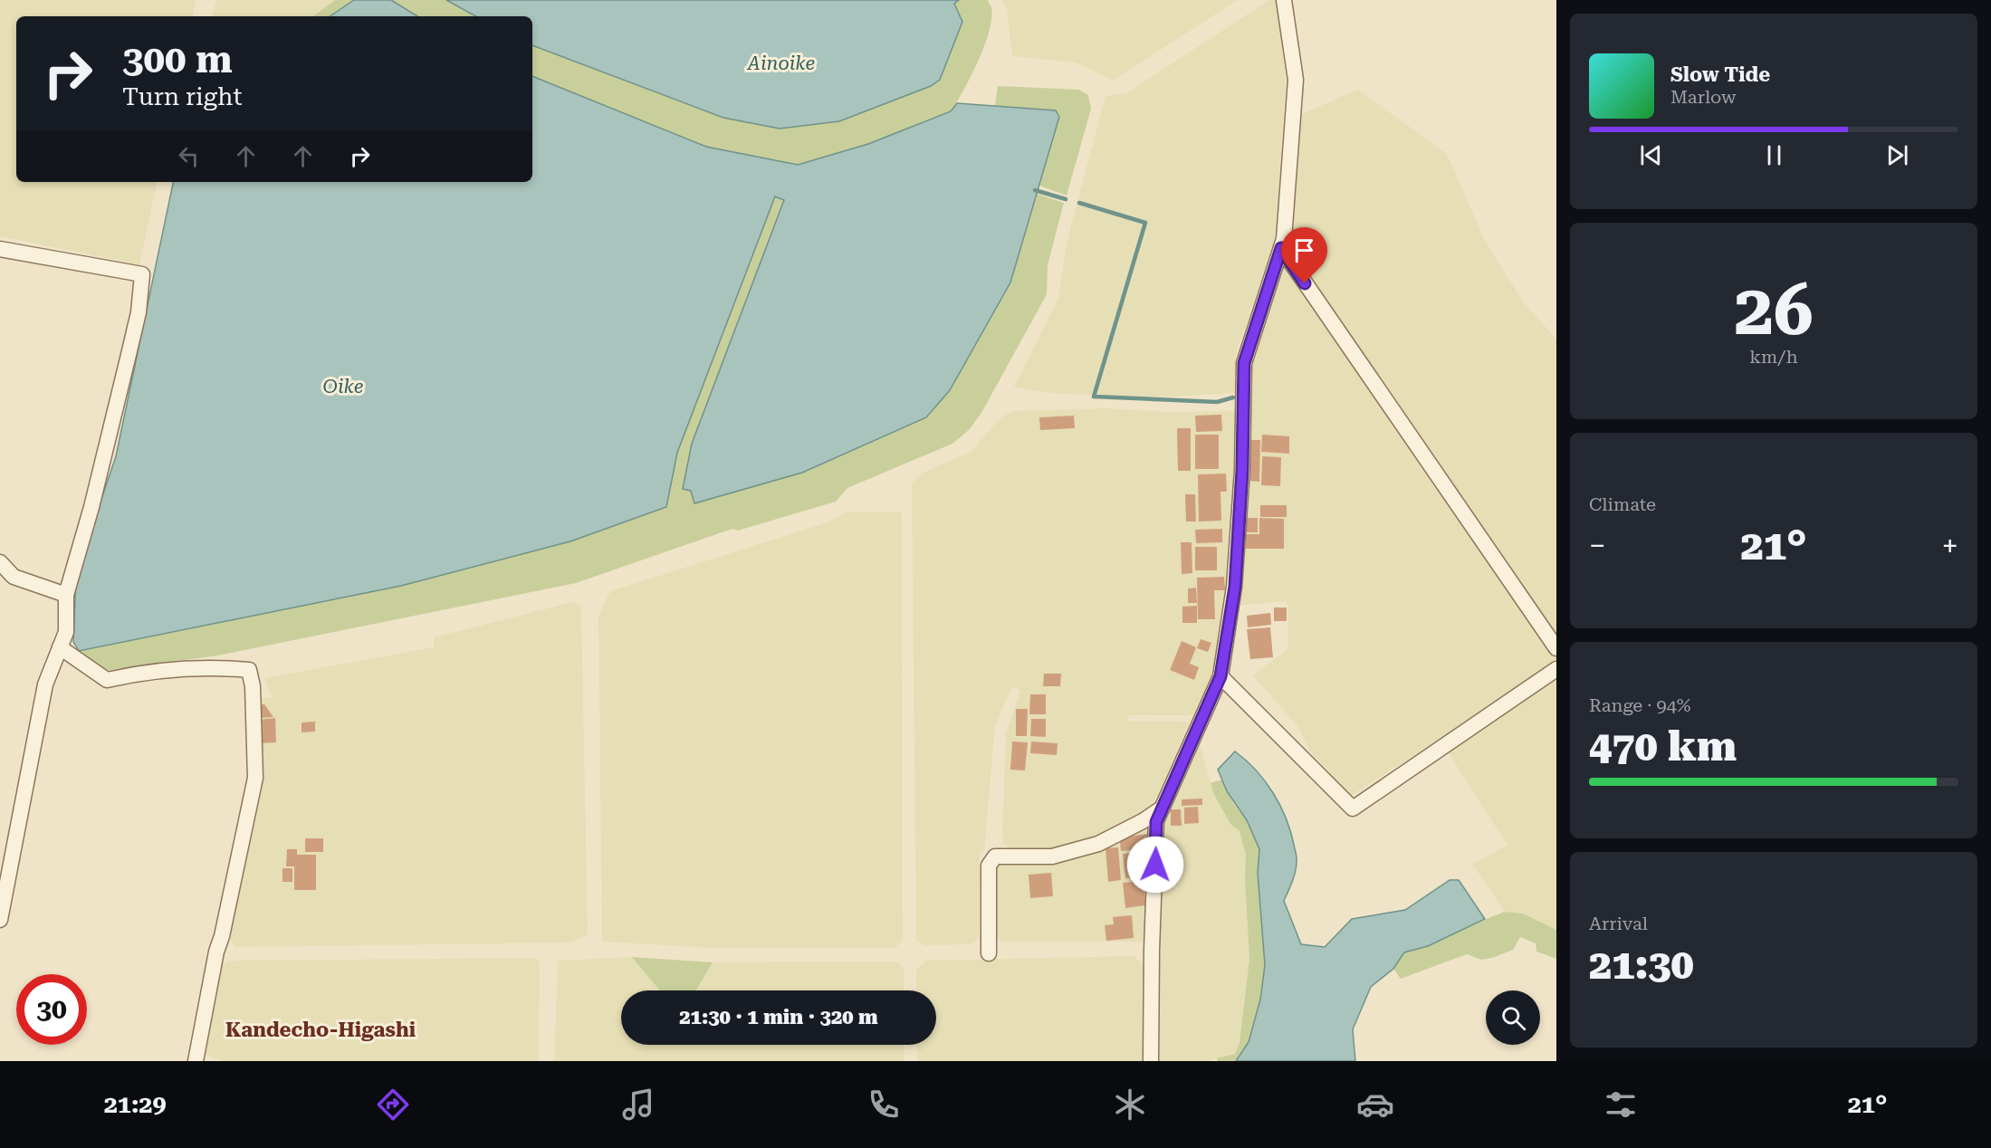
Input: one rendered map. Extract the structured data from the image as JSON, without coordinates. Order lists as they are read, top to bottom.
{
  "districts": ["Kandecho-Higashi"],
  "water": ["Ainoike", "Oike"],
  "page": {
    "turn": ["300 m", "Turn right"],
    "song": ["Slow Tide", "Marlow"],
    "tile": [
      ["26", "km/h"],
      "Climate",
      ["Range · 94%", "470 km"],
      ["Arrival", "21:30"]
    ],
    "heat": ["−", "21°", "+"],
    "limit": "30",
    "trip": "21:30 · 1 min · 320 m",
    "tabs": ["21:29", "21°"]
  }
}
